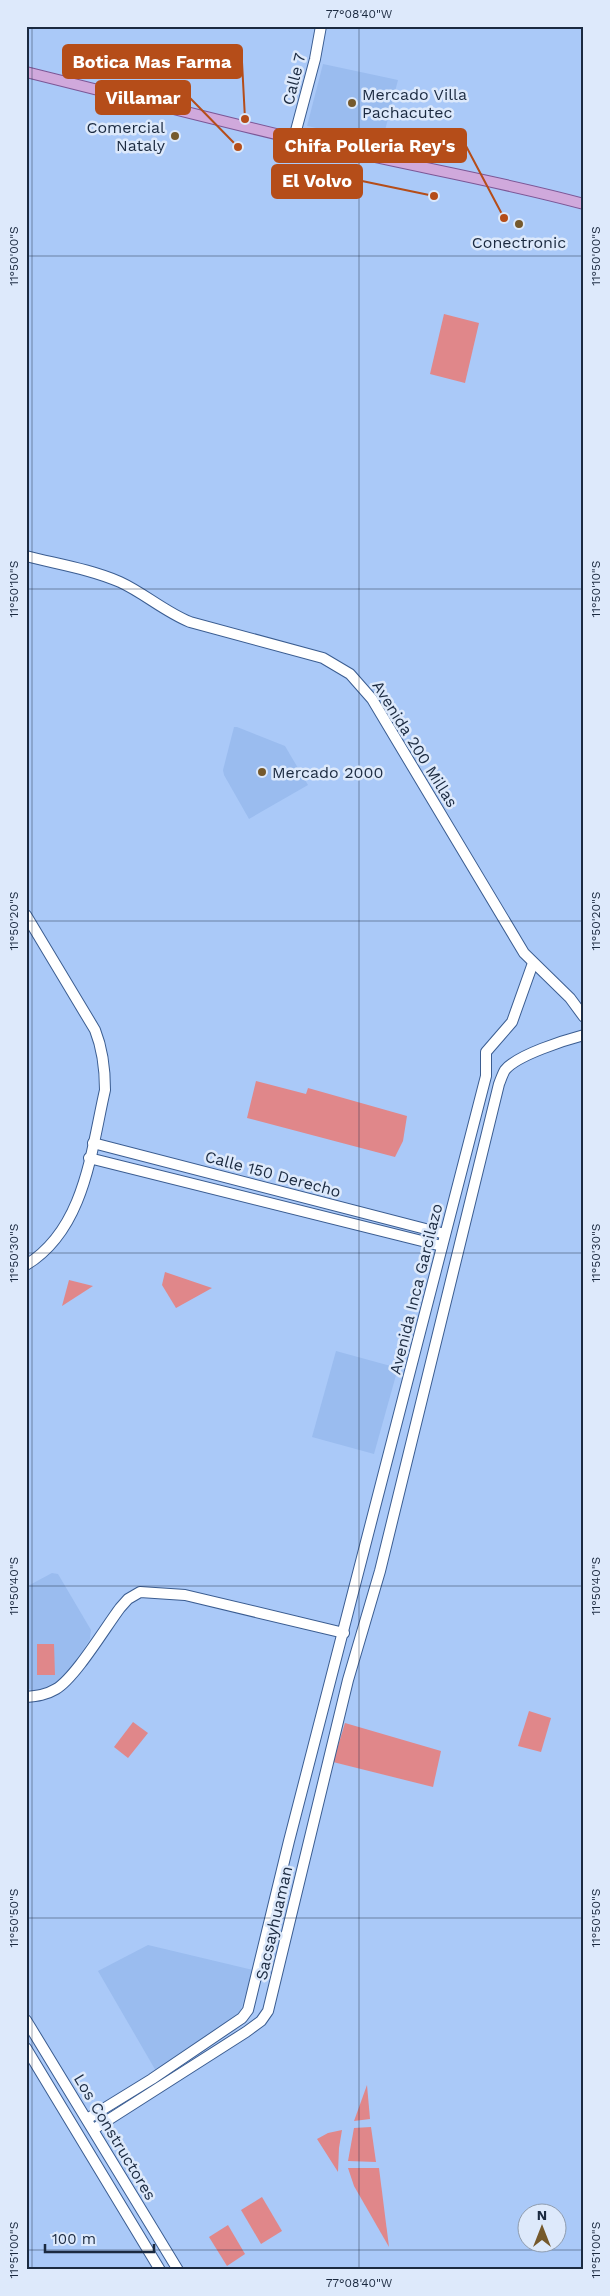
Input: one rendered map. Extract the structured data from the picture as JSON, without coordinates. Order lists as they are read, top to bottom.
{
  "streets": {
    "main road": [
      "Calle 7",
      "Avenida 200 Millas",
      "Calle 150 Derecho",
      "Avenida Inca Garcilazo",
      "Sacsayhuaman",
      "Los Constructores"
    ]
  },
  "crossings": [
    ["Avenida 200 Millas", "Avenida Inca Garcilazo"],
    ["Calle 150 Derecho", "Avenida Inca Garcilazo"],
    ["Avenida Inca Garcilazo", "Sacsayhuaman"],
    ["Avenida Inca Garcilazo", "Los Constructores"],
    ["Sacsayhuaman", "Los Constructores"]
  ],
  "places": [
    "Mercado Villa Pachacutec",
    "Botica Mas Farma",
    "Comercial Nataly",
    "Villamar",
    "El Volvo",
    "Chifa Polleria Rey's",
    "Conectronic",
    "Mercado 2000"
  ],
  "scale_bar": "100 m",
  "north": "top",
  "coordinates": [
    "77°08'40\"W",
    "11°50'00\"S",
    "11°50'10\"S",
    "11°50'20\"S",
    "11°50'30\"S",
    "11°50'40\"S",
    "11°50'50\"S",
    "11°51'00\"S"
  ]
}
